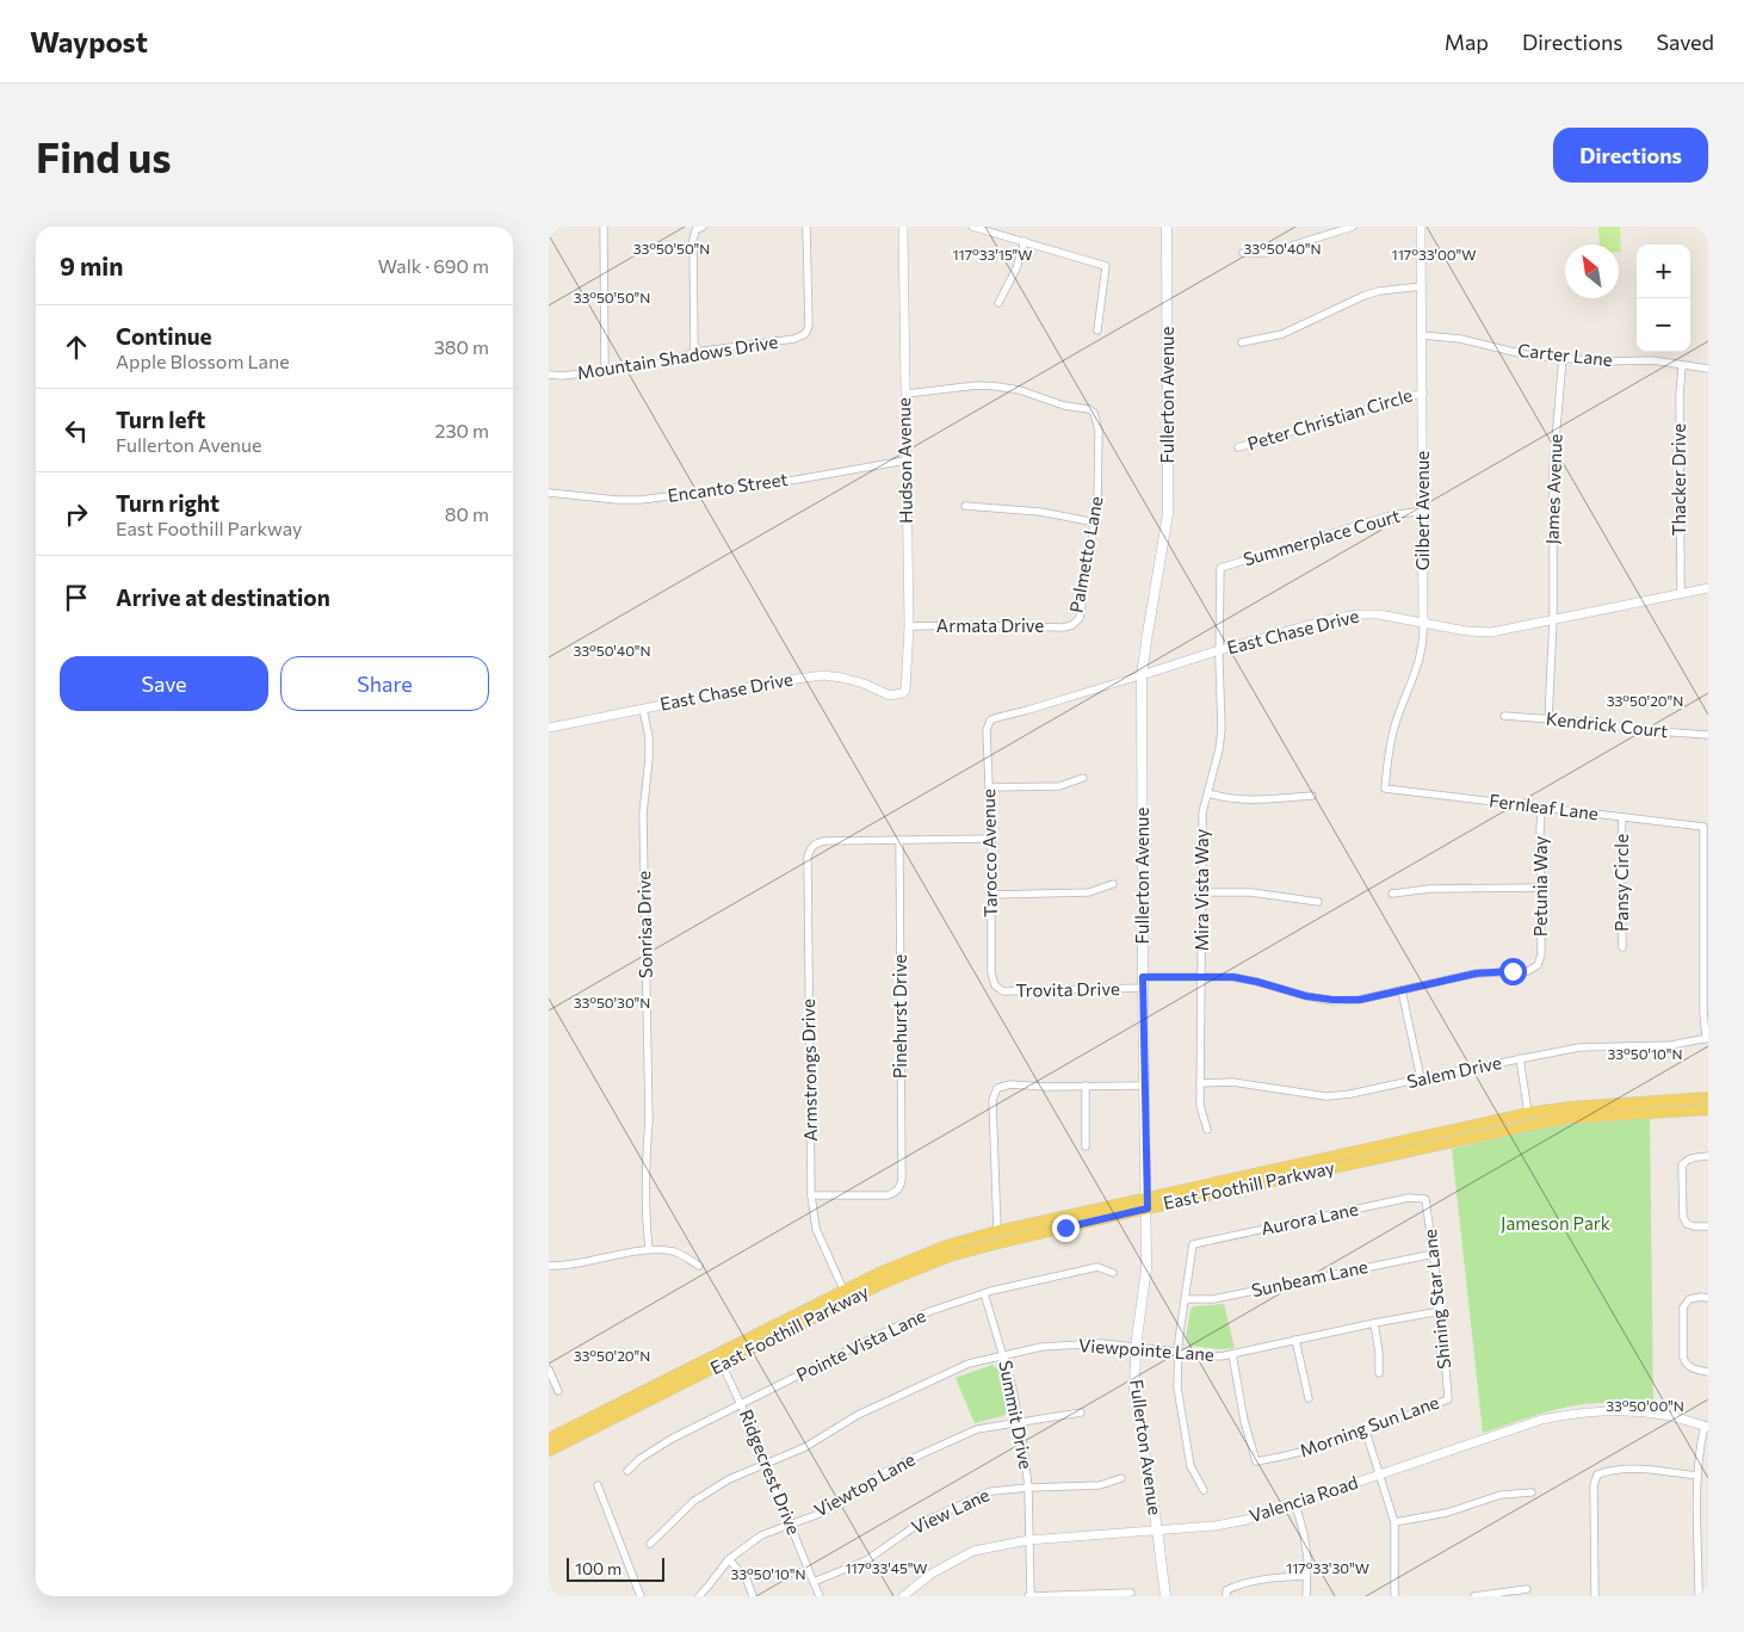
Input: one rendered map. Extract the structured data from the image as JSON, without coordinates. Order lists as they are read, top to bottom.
{
  "streets": {
    "main road": ["Fullerton Avenue", "East Foothill Parkway"],
    "street": [
      "Carter Lane",
      "Mountain Shadows Drive",
      "Peter Christian Circle",
      "Hudson Avenue",
      "Thacker Drive",
      "Encanto Street",
      "James Avenue",
      "Gilbert Avenue",
      "Summerplace Court",
      "Palmetto Lane",
      "Armata Drive",
      "East Chase Drive",
      "Kendrick Court",
      "Fernleaf Lane",
      "Tarocco Avenue",
      "Pansy Circle",
      "Petunia Way",
      "Mira Vista Way",
      "Sonrisa Drive",
      "Trovita Drive",
      "Pinehurst Drive",
      "Armstrongs Drive",
      "Salem Drive",
      "Aurora Lane",
      "Sunbeam Lane",
      "Shining Star Lane",
      "Pointe Vista Lane",
      "Viewpointe Lane",
      "Summit Drive",
      "Morning Sun Lane",
      "Ridgecrest Drive",
      "Viewtop Lane",
      "Valencia Road",
      "View Lane"
    ]
  },
  "crossings": [
    ["Carter Lane", "Thacker Drive"],
    ["Carter Lane", "James Avenue"],
    ["Carter Lane", "Gilbert Avenue"],
    ["Fullerton Avenue", "East Chase Drive"],
    ["Fullerton Avenue", "Trovita Drive"],
    ["Fullerton Avenue", "East Foothill Parkway"],
    ["Fullerton Avenue", "Viewpointe Lane"],
    ["Fullerton Avenue", "Valencia Road"],
    ["Peter Christian Circle", "Gilbert Avenue"],
    ["Hudson Avenue", "Encanto Street"],
    ["Hudson Avenue", "Palmetto Lane"],
    ["Hudson Avenue", "Armata Drive"],
    ["Hudson Avenue", "East Chase Drive"],
    ["Thacker Drive", "East Chase Drive"],
    ["James Avenue", "East Chase Drive"],
    ["James Avenue", "Kendrick Court"],
    ["Gilbert Avenue", "Summerplace Court"],
    ["Gilbert Avenue", "East Chase Drive"],
    ["Gilbert Avenue", "Fernleaf Lane"],
    ["Summerplace Court", "Mira Vista Way"],
    ["Palmetto Lane", "Armata Drive"],
    ["East Chase Drive", "Tarocco Avenue"],
    ["East Chase Drive", "Mira Vista Way"],
    ["East Chase Drive", "Sonrisa Drive"],
    ["Fernleaf Lane", "Pansy Circle"],
    ["Fernleaf Lane", "Petunia Way"],
    ["Fernleaf Lane", "Salem Drive"],
    ["Tarocco Avenue", "Trovita Drive"],
    ["Mira Vista Way", "Salem Drive"],
    ["Pinehurst Drive", "Armstrongs Drive"],
    ["Armstrongs Drive", "East Foothill Parkway"],
    ["East Foothill Parkway", "Ridgecrest Drive"],
    ["Aurora Lane", "Sunbeam Lane"],
    ["Aurora Lane", "Shining Star Lane"],
    ["Sunbeam Lane", "Shining Star Lane"],
    ["Shining Star Lane", "Viewpointe Lane"],
    ["Shining Star Lane", "Morning Sun Lane"],
    ["Pointe Vista Lane", "Summit Drive"],
    ["Pointe Vista Lane", "Ridgecrest Drive"],
    ["Viewpointe Lane", "Summit Drive"],
    ["Viewpointe Lane", "Morning Sun Lane"],
    ["Viewpointe Lane", "Ridgecrest Drive"],
    ["Summit Drive", "Viewtop Lane"],
    ["Summit Drive", "Valencia Road"],
    ["Summit Drive", "View Lane"],
    ["Ridgecrest Drive", "Viewtop Lane"],
    ["Ridgecrest Drive", "View Lane"]
  ],
  "parks": ["Jameson Park"],
  "scale_bar": "100 m",
  "north": "top left",
  "page": {
    "header": "Waypost",
    "nav": ["Map", "Directions", "Saved"],
    "buttons": [
      "Directions",
      ["Save", "Share"]
    ],
    "title": "Find us",
    "heading": ["9 min", "Walk · 690 m"],
    "map_buttons": ["+", "−"],
    "list": [
      ["Continue", "Apple Blossom Lane", "380 m"],
      ["Turn left", "Fullerton Avenue", "230 m"],
      ["Turn right", "East Foothill Parkway", "80 m"],
      "Arrive at destination"
    ],
    "scale": "100 m"
  },
  "coordinates": [
    "33°50'50\"N",
    "33°50'40\"N",
    "117°33'15\"W",
    "117°33'00\"W",
    "33°50'20\"N",
    "33°50'30\"N",
    "33°50'10\"N",
    "33°50'00\"N",
    "117°33'45\"W",
    "117°33'30\"W"
  ]
}
